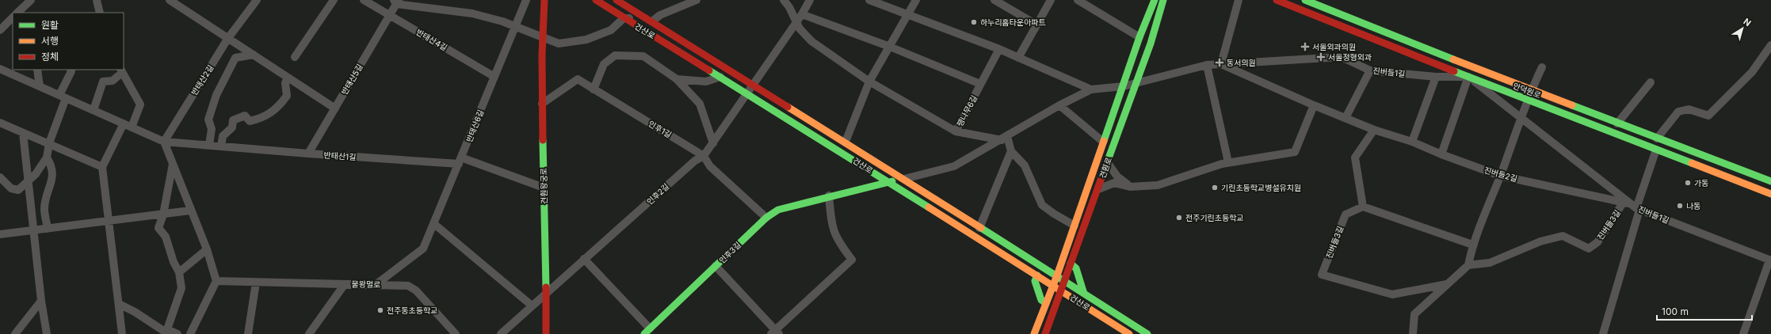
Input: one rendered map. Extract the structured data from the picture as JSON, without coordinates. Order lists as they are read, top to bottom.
{
  "streets": {
    "street": [
      "건산로",
      "반태산4길",
      "진버들1길",
      "반태산5길",
      "반태산2길",
      "안덕원로",
      "팽나무6길",
      "반태산6길",
      "인후1길",
      "반태산1길",
      "견훤로",
      "진버들2길",
      "견훤왕궁로",
      "인후2길",
      "진버들3길",
      "인후3길",
      "물왕멀로"
    ]
  },
  "crossings": [
    ["건산로", "견훤로"],
    ["건산로", "인후2길"],
    ["건산로", "인후3길"],
    ["반태산4길", "반태산5길"],
    ["반태산4길", "반태산6길"],
    ["진버들1길", "안덕원로"],
    ["진버들1길", "견훤로"],
    ["진버들1길", "진버들2길"],
    ["반태산5길", "반태산6길"],
    ["반태산5길", "반태산1길"],
    ["반태산2길", "반태산1길"],
    ["반태산6길", "반태산1길"],
    ["반태산6길", "물왕멀로"],
    ["인후1길", "견훤왕궁로"],
    ["인후1길", "인후2길"],
    ["인후1길", "인후3길"],
    ["반태산1길", "견훤왕궁로"],
    ["진버들2길", "진버들3길"],
    ["견훤왕궁로", "인후2길"]
  ],
  "places": {
    "other": [
      "하누리홈타운아파트",
      "가동",
      "기린초등학교병설유치원",
      "나동",
      "전주기린초등학교",
      "전주동초등학교"
    ],
    "health": ["서울외과의원", "서울정형외과", "동서의원"]
  },
  "legend": ["원활", "서행", "정체"],
  "scale_bar": "100 m",
  "north": "top right"
}
